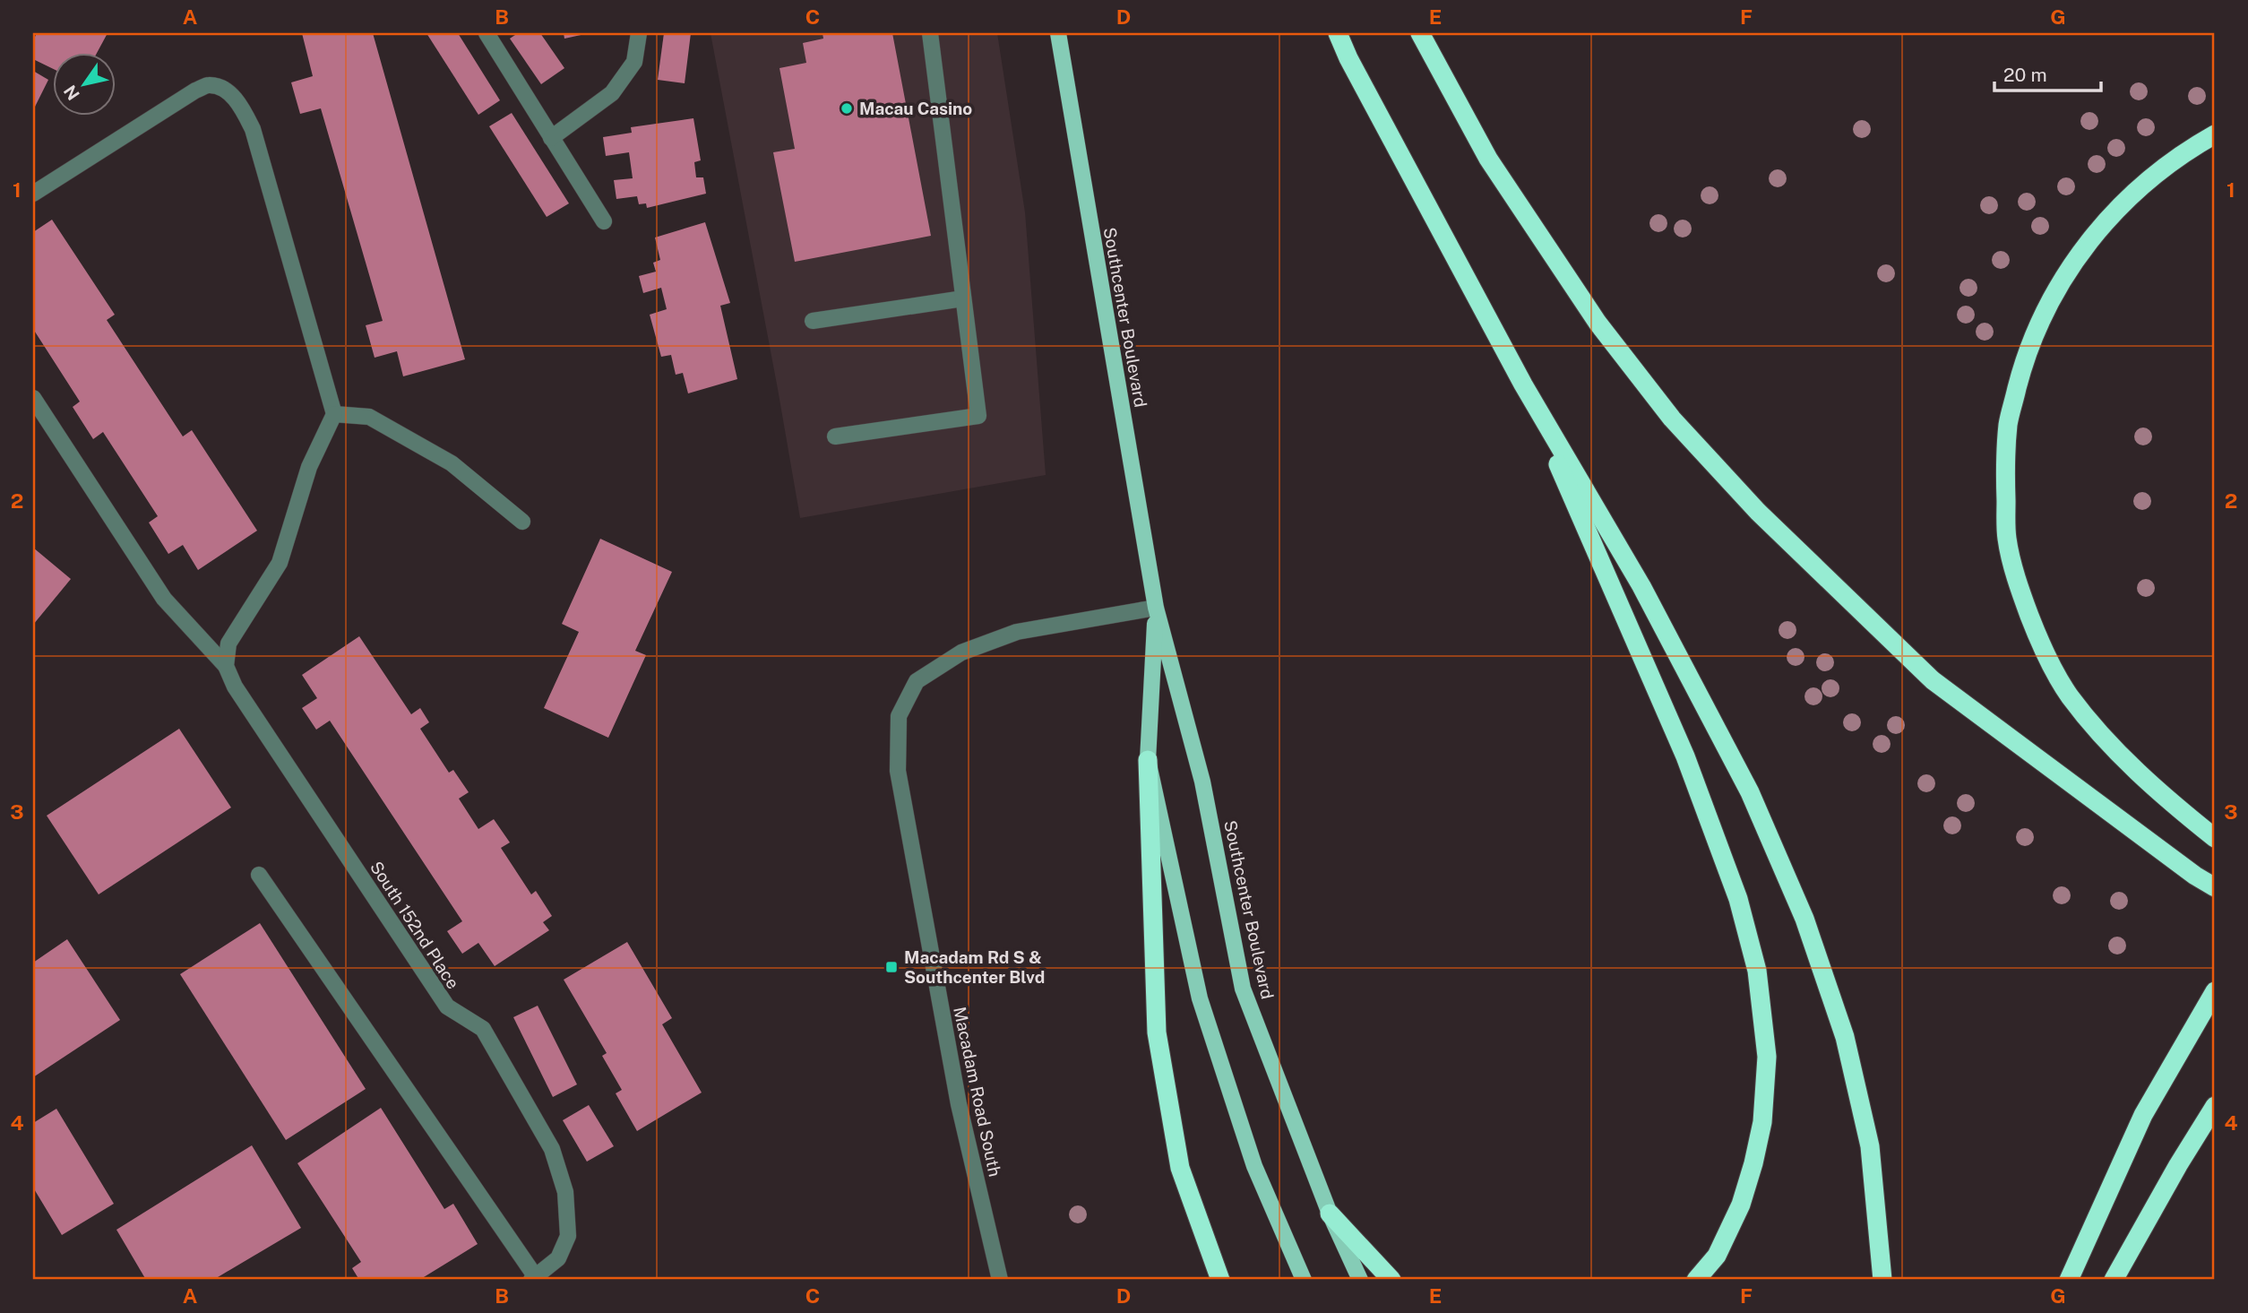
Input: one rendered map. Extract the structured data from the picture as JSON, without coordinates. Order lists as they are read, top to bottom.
{
  "streets": {
    "main road": ["Southcenter Boulevard"],
    "street": ["South 152nd Place", "Macadam Road South"]
  },
  "crossings": [
    ["Southcenter Boulevard", "Macadam Road South"]
  ],
  "places": {
    "other": ["Macau Casino"],
    "transit": ["Macadam Rd S & Southcenter Blvd"]
  },
  "scale_bar": "20 m",
  "north": "bottom left",
  "grid": {
    "columns": [
      "A",
      "B",
      "C",
      "D",
      "E",
      "F",
      "G"
    ],
    "rows": [
      "1",
      "2",
      "3",
      "4"
    ]
  }
}
